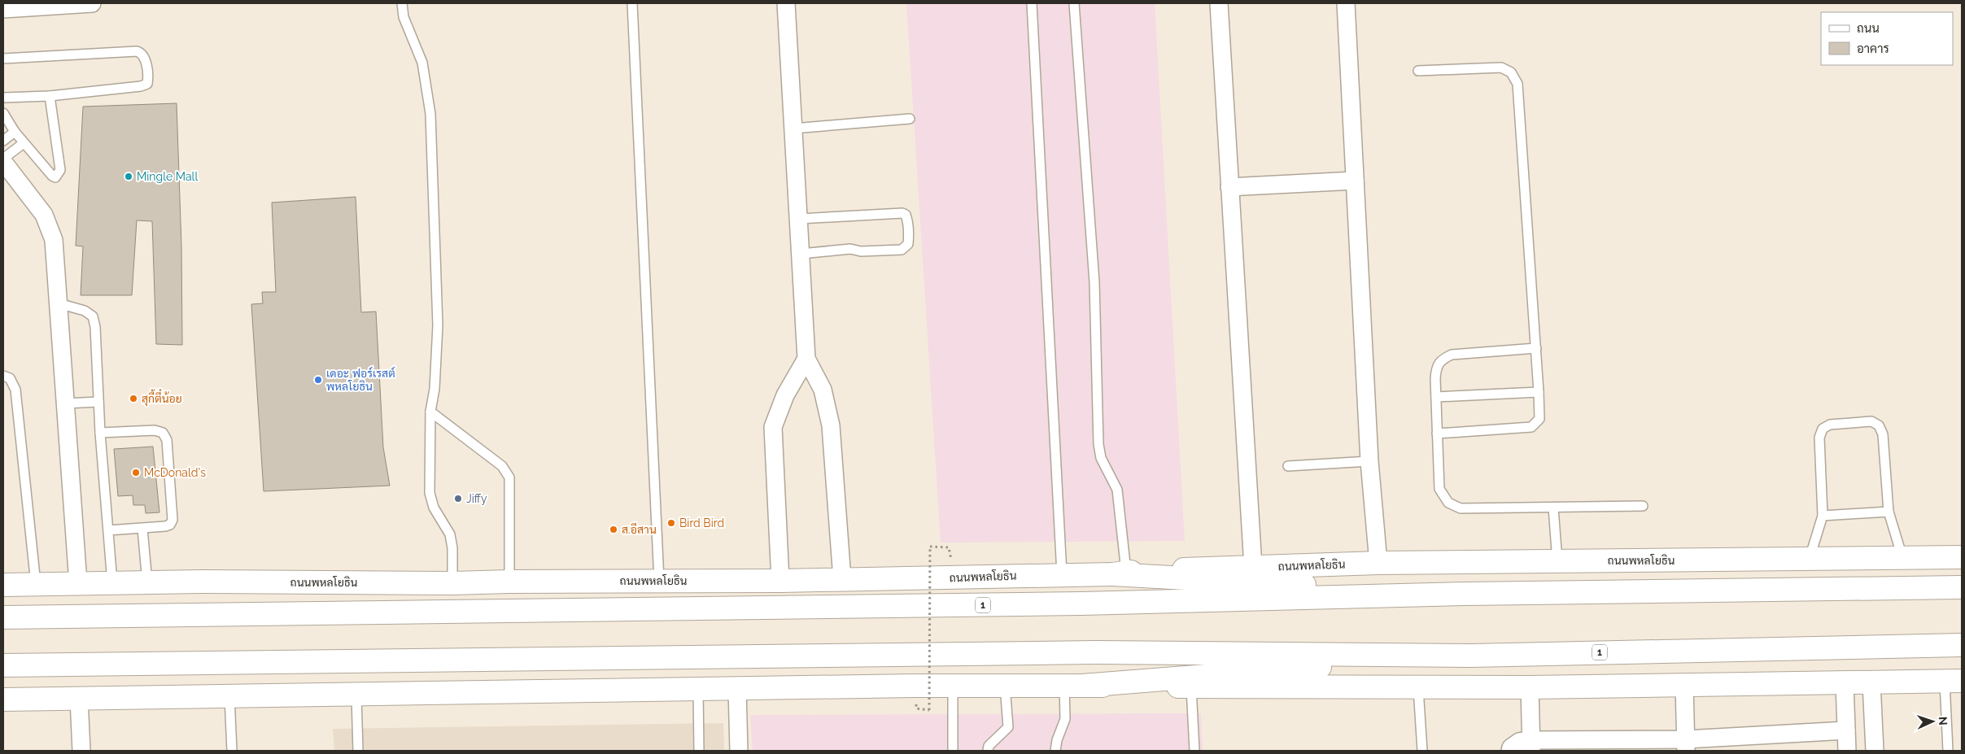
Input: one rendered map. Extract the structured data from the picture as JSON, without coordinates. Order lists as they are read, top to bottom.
{
  "streets": {
    "main road": ["ถนนพหลโยธิน", "1"]
  },
  "places": [
    "Mingle Mall",
    "เดอะ ฟอร์เรสต์ พหลโยธิน",
    "สุกี้ตี๋น้อย",
    "McDonald's",
    "Jiffy",
    "Bird Bird",
    "ส.อีสาน"
  ],
  "legend": ["ถนน", "อาคาร"],
  "north": "right"
}
